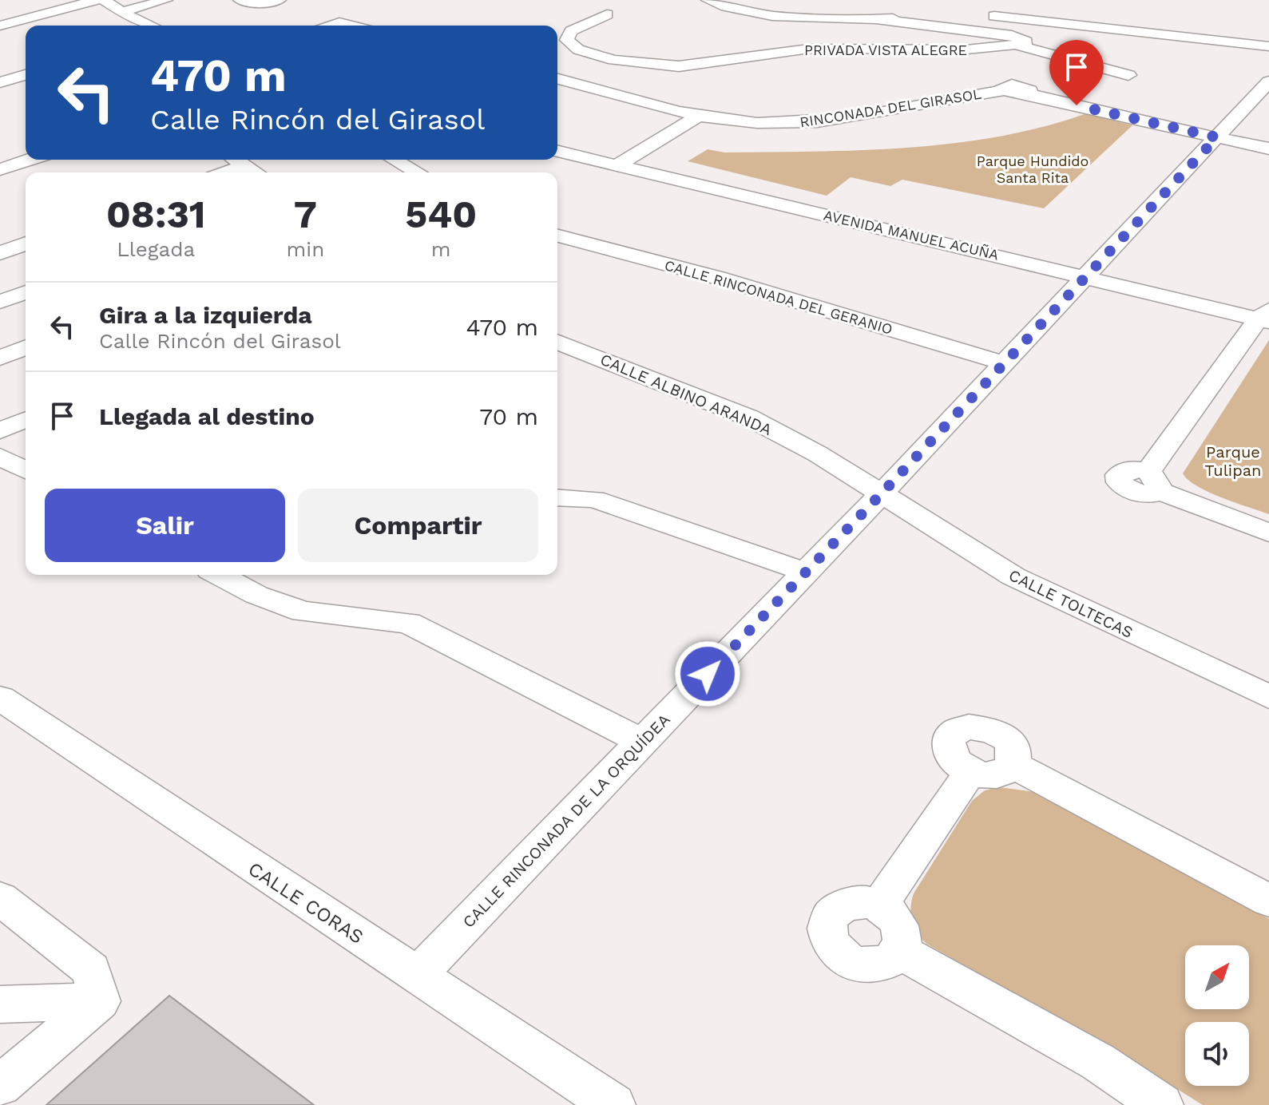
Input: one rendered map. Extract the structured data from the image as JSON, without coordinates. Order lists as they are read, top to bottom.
{
  "streets": {
    "street": [
      "PRIVADA VISTA ALEGRE",
      "RINCONADA DEL GIRASOL",
      "AVENIDA MANUEL ACUÑA",
      "CALLE RINCONADA DEL GERANIO",
      "CALLE ALBINO ARANDA",
      "CALLE TOLTECAS",
      "CALLE RINCONADA DE LA ORQUÍDEA",
      "CALLE CORAS"
    ]
  },
  "crossings": [
    ["RINCONADA DEL GIRASOL", "CALLE RINCONADA DE LA ORQUÍDEA"],
    ["AVENIDA MANUEL ACUÑA", "CALLE RINCONADA DE LA ORQUÍDEA"],
    ["CALLE RINCONADA DEL GERANIO", "CALLE RINCONADA DE LA ORQUÍDEA"],
    ["CALLE ALBINO ARANDA", "CALLE TOLTECAS"],
    ["CALLE ALBINO ARANDA", "CALLE RINCONADA DE LA ORQUÍDEA"],
    ["CALLE TOLTECAS", "CALLE RINCONADA DE LA ORQUÍDEA"],
    ["CALLE RINCONADA DE LA ORQUÍDEA", "CALLE CORAS"]
  ],
  "parks": ["Parque Hundido Santa Rita", "Parque Tulipan"],
  "north": "top right",
  "page": {
    "turn": ["470 m", "Calle Rincón del Girasol"],
    "eta": [
      "08:31",
      "Llegada",
      "7",
      "min",
      "540",
      "m"
    ],
    "list": [
      {
        "name": "Gira a la izquierda",
        "note": "Calle Rincón del Girasol",
        "value": "470 m"
      },
      {
        "name": "Llegada al destino",
        "value": "70 m"
      }
    ],
    "buttons": ["Salir", "Compartir"]
  }
}
